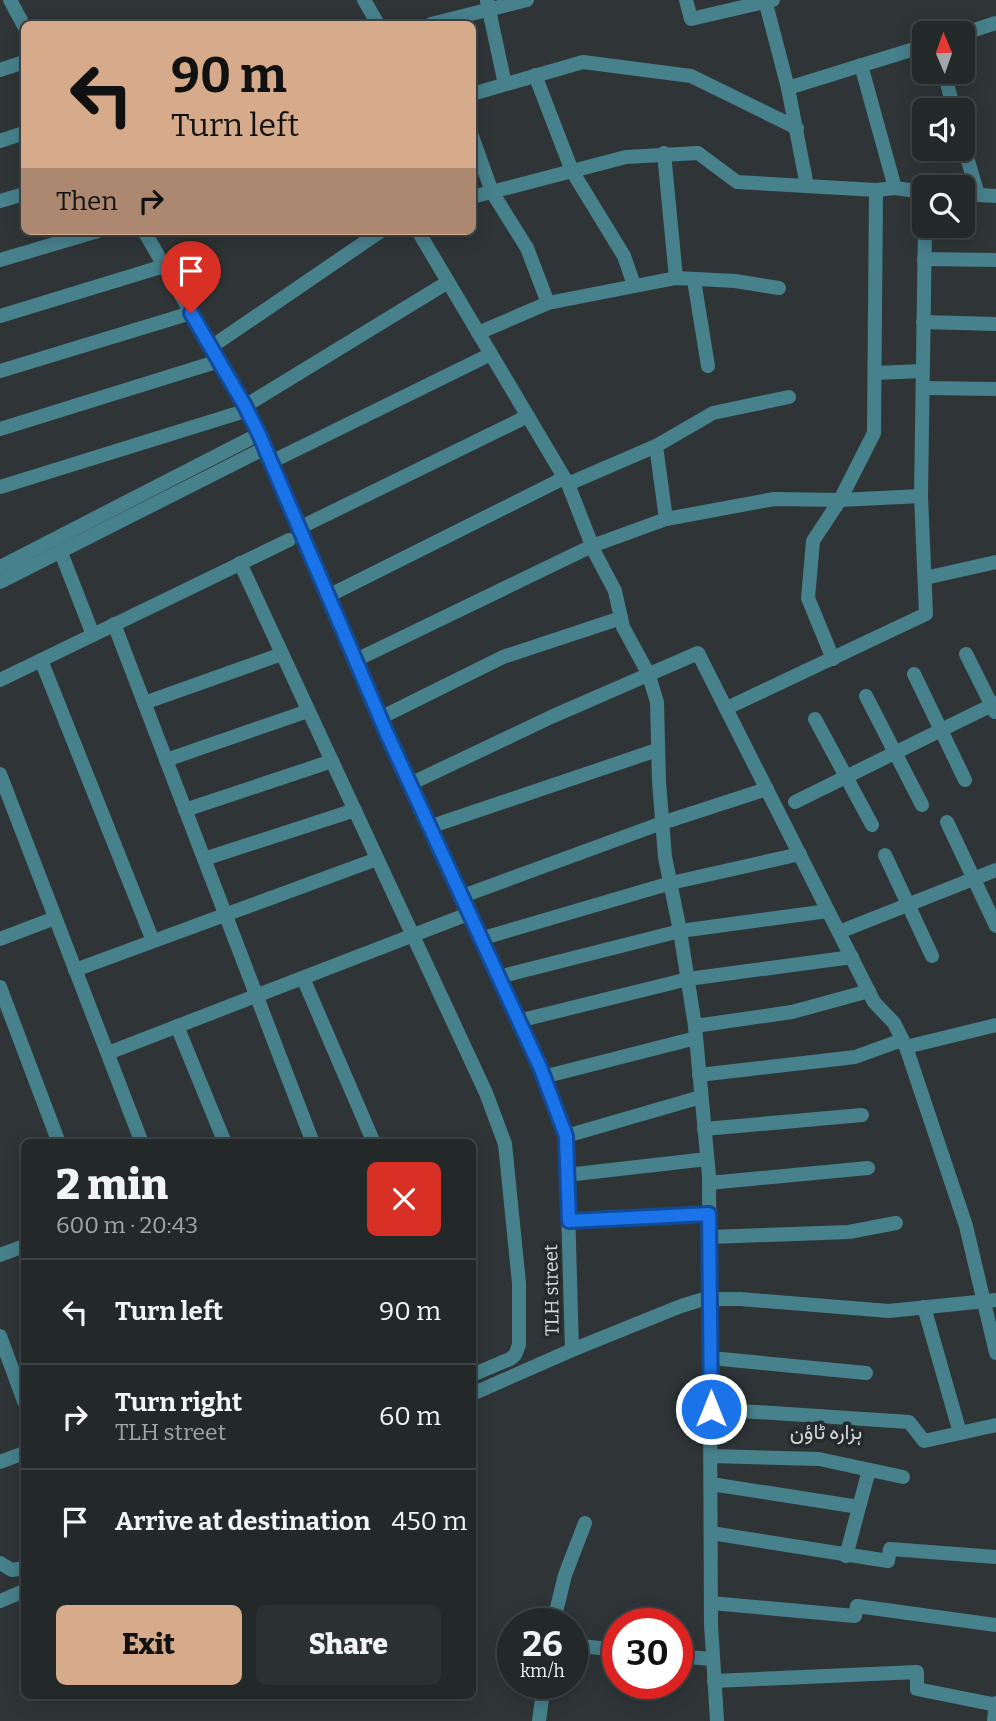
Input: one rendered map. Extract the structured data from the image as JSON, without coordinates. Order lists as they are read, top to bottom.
{
  "streets": {
    "street": ["TLH street"]
  },
  "districts": ["ہزارہ ٹاؤن"],
  "north": "top",
  "page": {
    "turn": ["90 m", "Turn left"],
    "then": "Then",
    "heading": ["2 min", "600 m · 20:43"],
    "list": [
      {
        "name": "Turn left",
        "value": "90 m"
      },
      {
        "name": "Turn right",
        "note": "TLH street",
        "value": "60 m"
      },
      {
        "name": "Arrive at destination",
        "value": "450 m"
      }
    ],
    "buttons": ["Exit", "Share"],
    "speed": "26 km/h",
    "limit": "30"
  }
}
